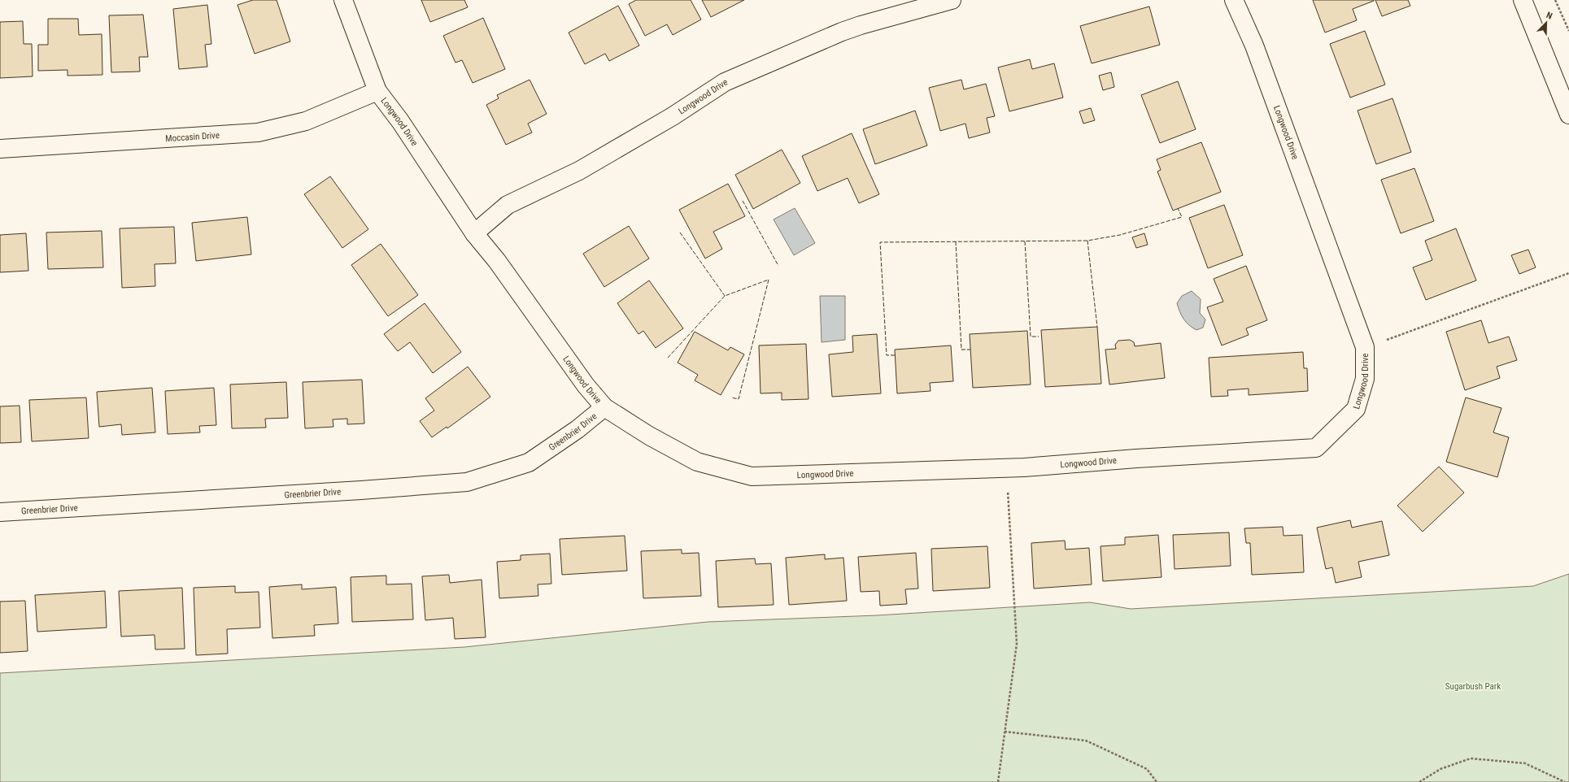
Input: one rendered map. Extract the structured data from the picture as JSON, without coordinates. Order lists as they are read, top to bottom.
{
  "streets": {
    "street": ["Longwood Drive", "Moccasin Drive", "Greenbrier Drive"]
  },
  "crossings": [
    ["Longwood Drive", "Moccasin Drive"],
    ["Longwood Drive", "Greenbrier Drive"]
  ],
  "parks": ["Sugarbush Park"],
  "north": "top right"
}
